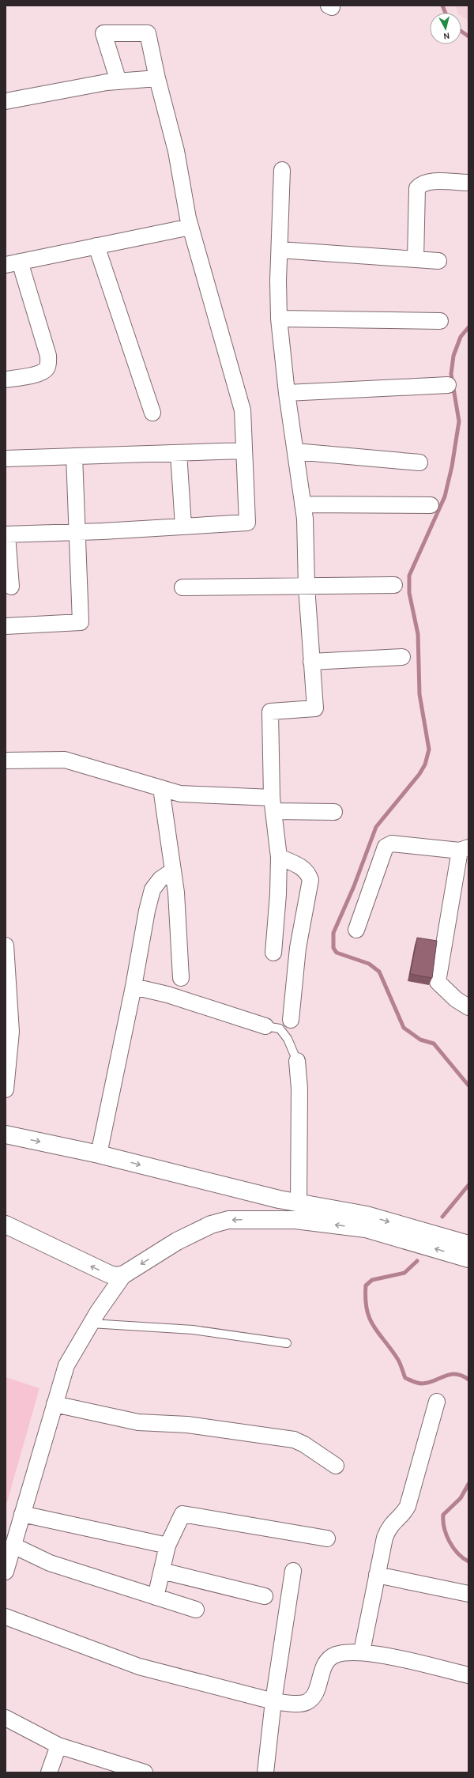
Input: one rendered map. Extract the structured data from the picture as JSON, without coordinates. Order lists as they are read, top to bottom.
{
  "north": "bottom"
}
